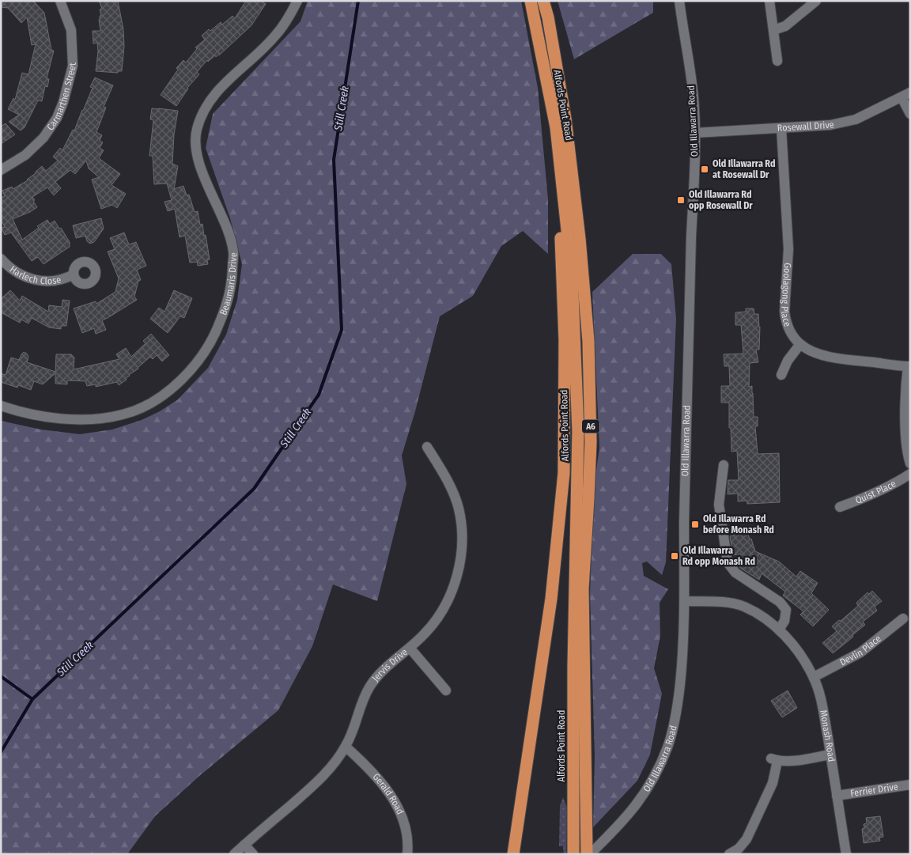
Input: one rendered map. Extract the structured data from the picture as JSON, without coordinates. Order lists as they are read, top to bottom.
{
  "streets": {
    "highway": ["Alfords Point Road", "A6"],
    "street": [
      "Carmarthen Street",
      "Old Illawarra Road",
      "Rosewall Drive",
      "Harlech Close",
      "Beaumaris Drive",
      "Goolagong Place",
      "Quist Place",
      "Devlin Place",
      "Jervis Drive",
      "Monash Road",
      "Ferrier Drive",
      "Gerald Road"
    ]
  },
  "crossings": [
    ["Alfords Point Road", "A6"],
    ["Old Illawarra Road", "Rosewall Drive"],
    ["Old Illawarra Road", "Monash Road"],
    ["Rosewall Drive", "Goolagong Place"],
    ["Devlin Place", "Monash Road"],
    ["Jervis Drive", "Gerald Road"],
    ["Monash Road", "Ferrier Drive"]
  ],
  "water": ["Still Creek"],
  "places": {
    "transit": [
      "Old Illawarra Rd at Rosewall Dr",
      "Old Illawarra Rd opp Rosewall Dr",
      "Old Illawarra Rd before Monash Rd",
      "Old Illawarra Rd opp Monash Rd"
    ]
  }
}
